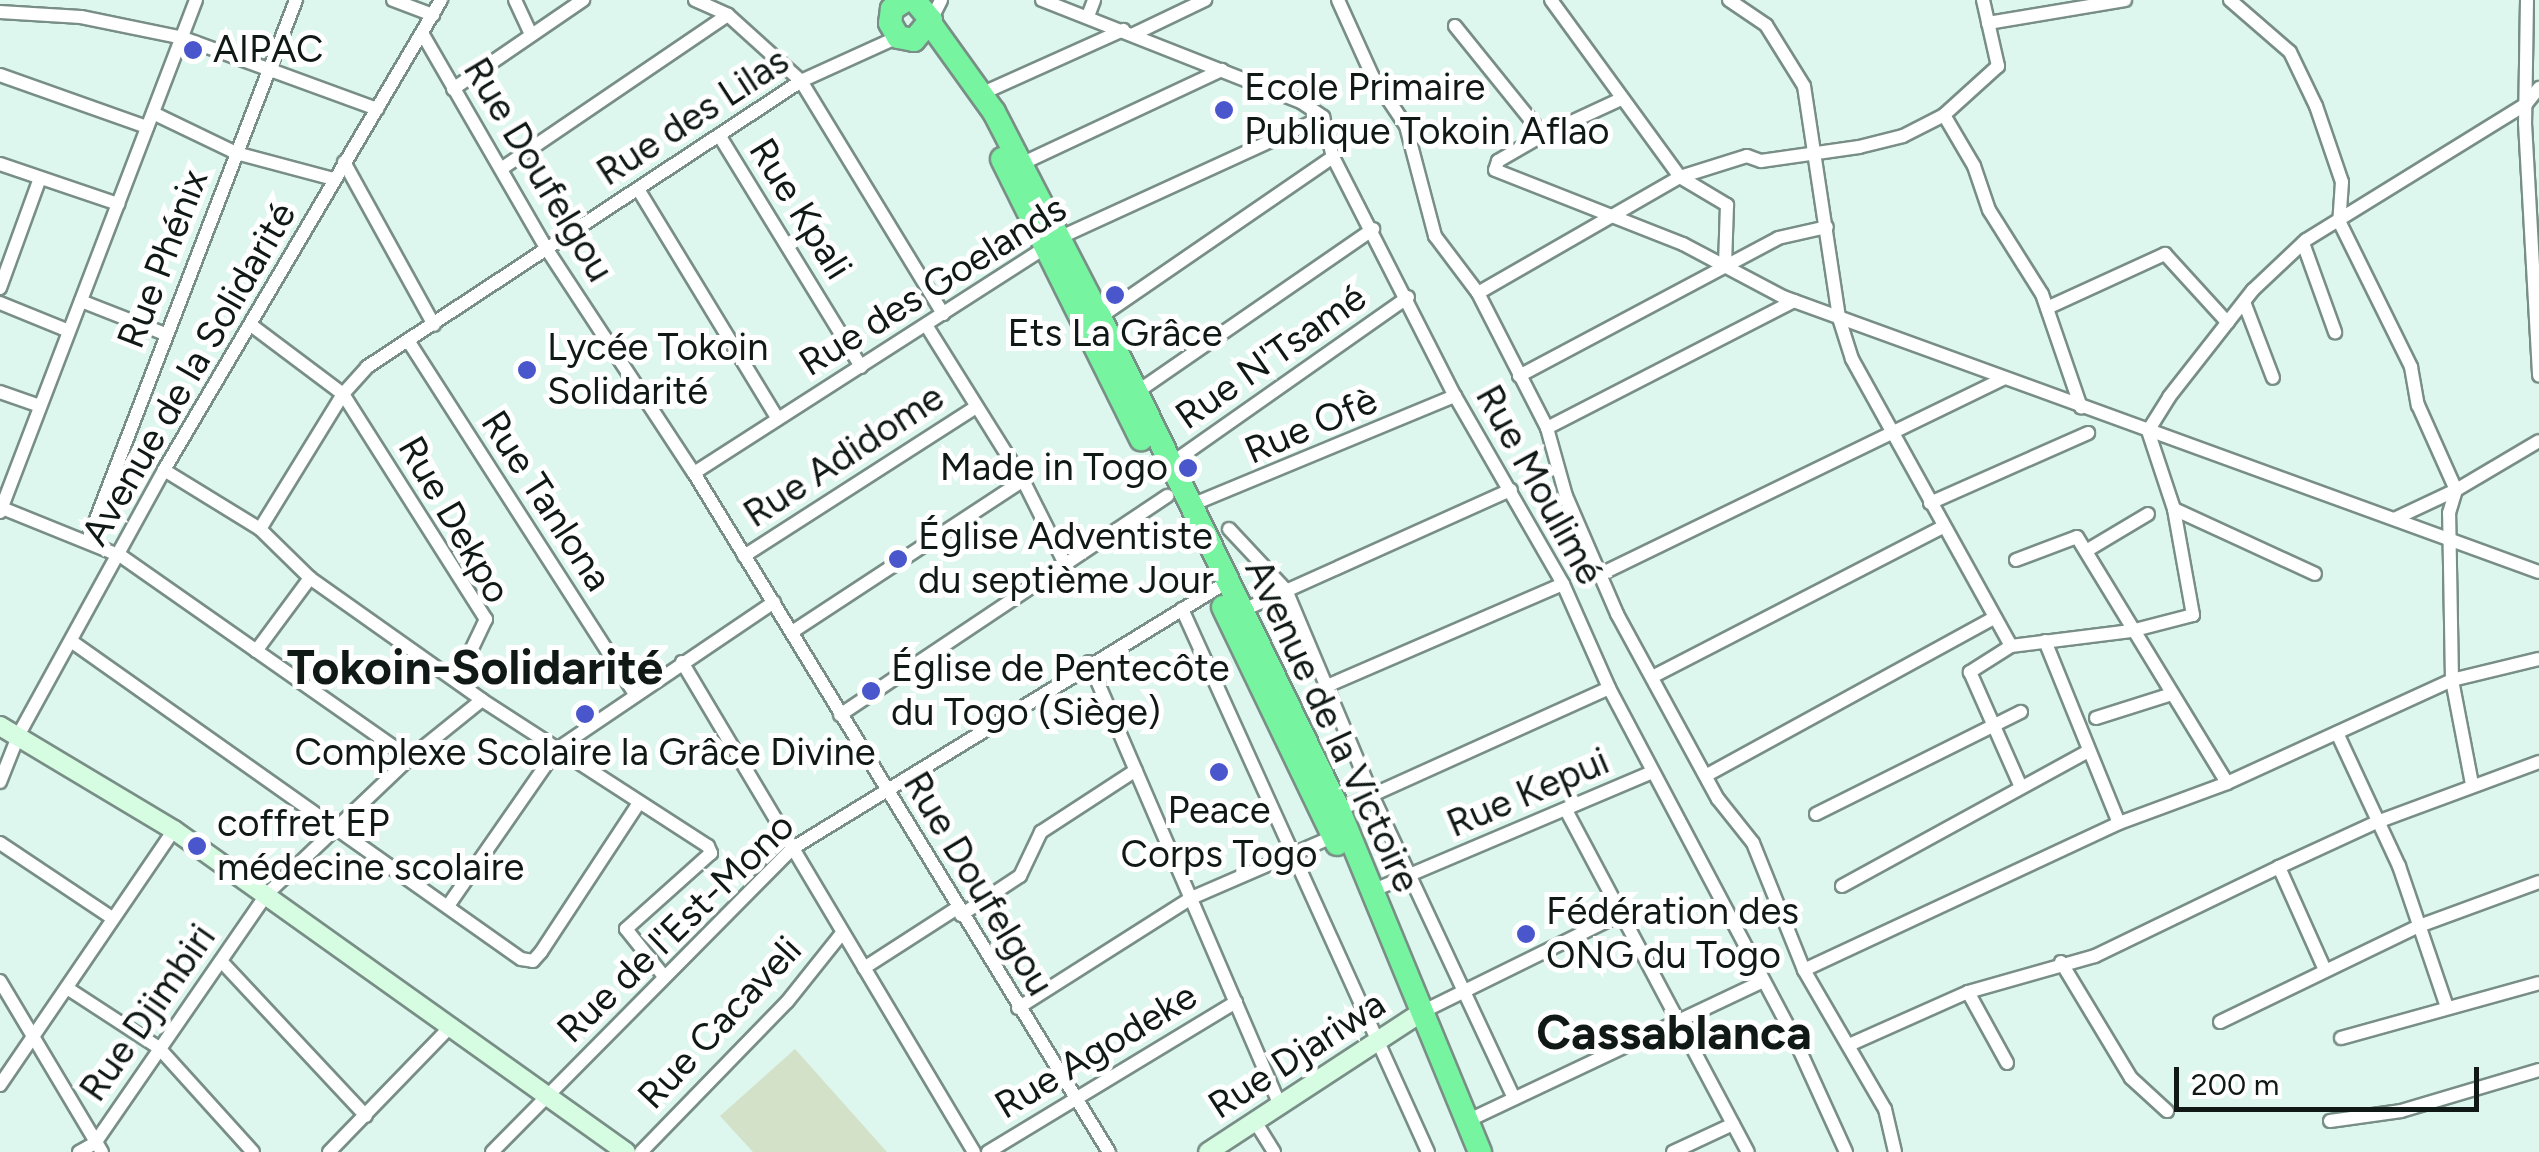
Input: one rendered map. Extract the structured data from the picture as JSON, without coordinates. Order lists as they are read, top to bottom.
{
  "streets": {
    "highway": ["Avenue de la Victoire"],
    "street": [
      "Rue des Lilas",
      "Rue Doufelgou",
      "Rue Kpali",
      "Rue Phénix",
      "Rue des Goelands",
      "Rue N'Tsamé",
      "Avenue de la Solidarité",
      "Rue Ofè",
      "Rue Adidome",
      "Rue Moulimé",
      "Rue Tanlona",
      "Rue Dekpo",
      "Rue Kepui",
      "Rue de l'Est-Mono",
      "Rue Djimbiri",
      "Rue Cacaveli",
      "Rue Agodeke",
      "Rue Djariwa"
    ]
  },
  "crossings": [
    ["Rue des Lilas", "Rue Doufelgou"],
    ["Rue des Lilas", "Rue Kpali"],
    ["Rue des Lilas", "Rue Tanlona"],
    ["Rue des Lilas", "Rue Dekpo"],
    ["Rue des Lilas", "Avenue de la Victoire"],
    ["Rue Doufelgou", "Rue des Goelands"],
    ["Rue Doufelgou", "Avenue de la Solidarité"],
    ["Rue Doufelgou", "Rue Adidome"],
    ["Rue Doufelgou", "Rue de l'Est-Mono"],
    ["Rue Doufelgou", "Rue Cacaveli"],
    ["Rue Doufelgou", "Rue Agodeke"],
    ["Rue Kpali", "Rue des Goelands"],
    ["Rue des Goelands", "Rue Moulimé"],
    ["Rue des Goelands", "Avenue de la Victoire"],
    ["Rue N'Tsamé", "Rue Moulimé"],
    ["Rue N'Tsamé", "Avenue de la Victoire"],
    ["Rue Ofè", "Rue Moulimé"],
    ["Rue Ofè", "Avenue de la Victoire"],
    ["Rue Moulimé", "Rue Kepui"],
    ["Avenue de la Victoire", "Rue Kepui"],
    ["Avenue de la Victoire", "Rue de l'Est-Mono"],
    ["Avenue de la Victoire", "Rue Djariwa"]
  ],
  "districts": ["Tokoin-Solidarité", "Cassablanca"],
  "places": [
    "AIPAC",
    "Ecole Primaire Publique Tokoin Aflao",
    "Ets La Grâce",
    "Lycée Tokoin Solidarité",
    "Made in Togo",
    "Église Adventiste du septième Jour",
    "Église de Pentecôte du Togo (Siège)",
    "Complexe Scolaire la Grâce Divine",
    "Peace Corps Togo",
    "coffret EP médecine scolaire",
    "Fédération des ONG du Togo"
  ],
  "scale_bar": "200 m"
}
